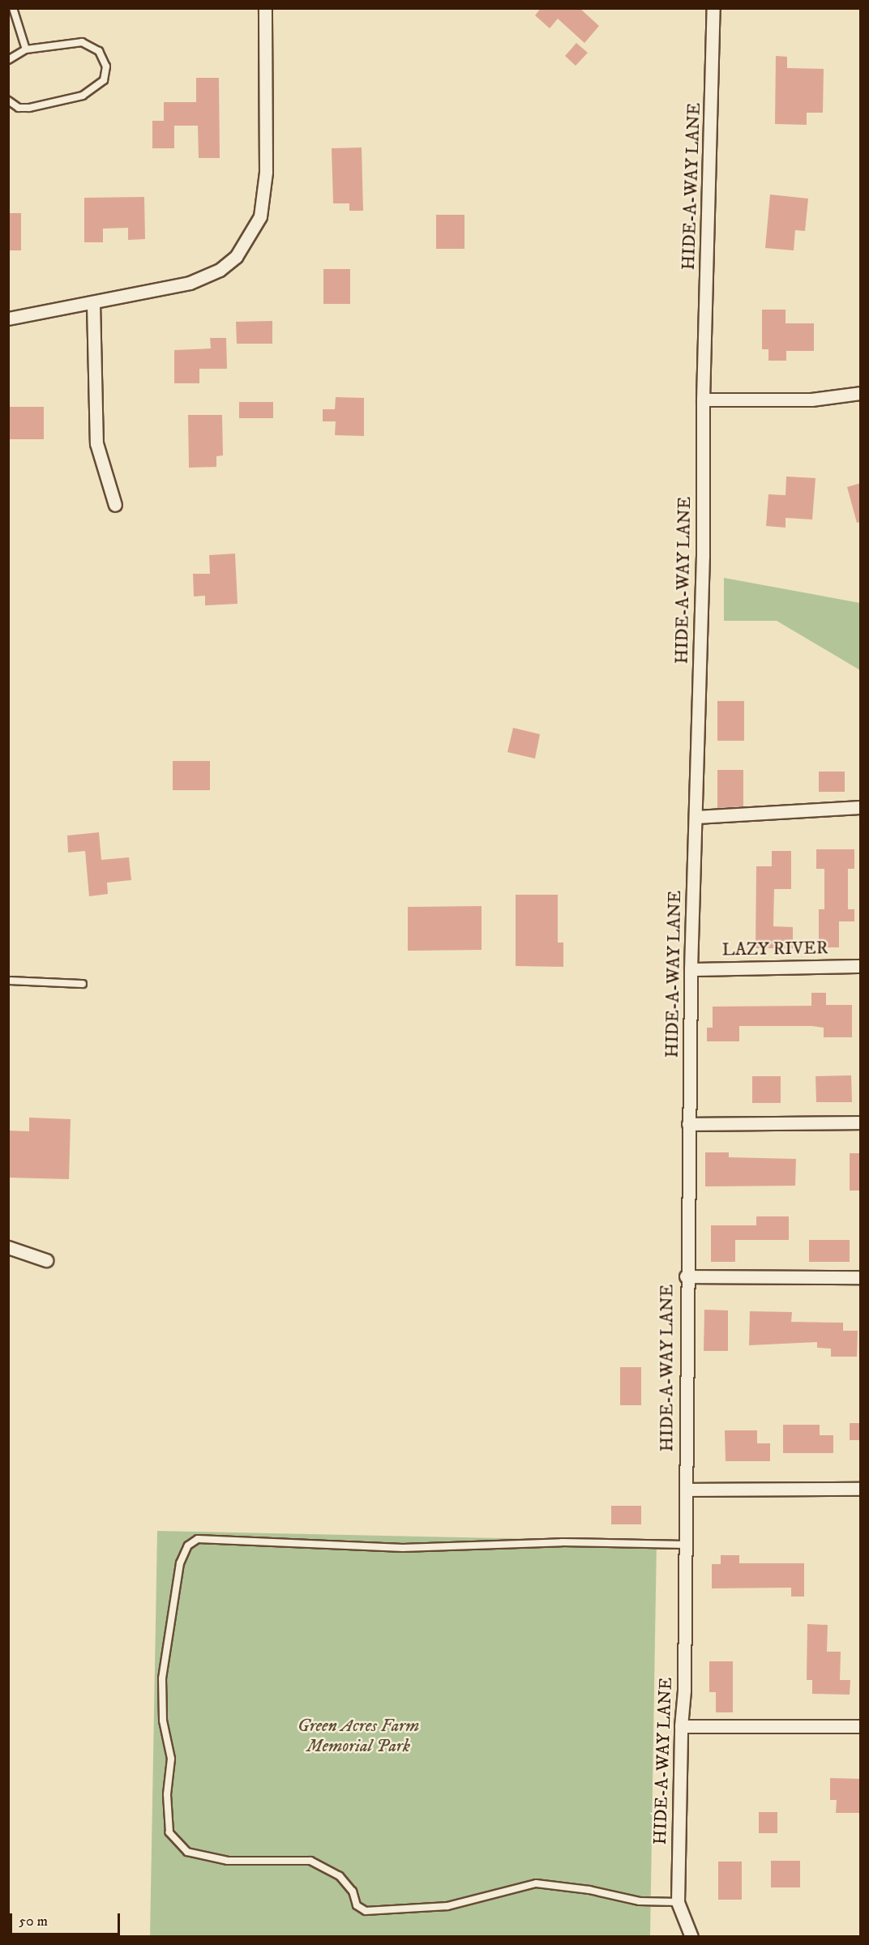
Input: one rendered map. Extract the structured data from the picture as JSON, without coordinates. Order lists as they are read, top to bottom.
{
  "streets": {
    "street": ["HIDE-A-WAY LANE", "LAZY RIVER"]
  },
  "crossings": [
    ["HIDE-A-WAY LANE", "LAZY RIVER"]
  ],
  "parks": ["Green Acres Farm Memorial Park"],
  "scale_bar": "50 m"
}
